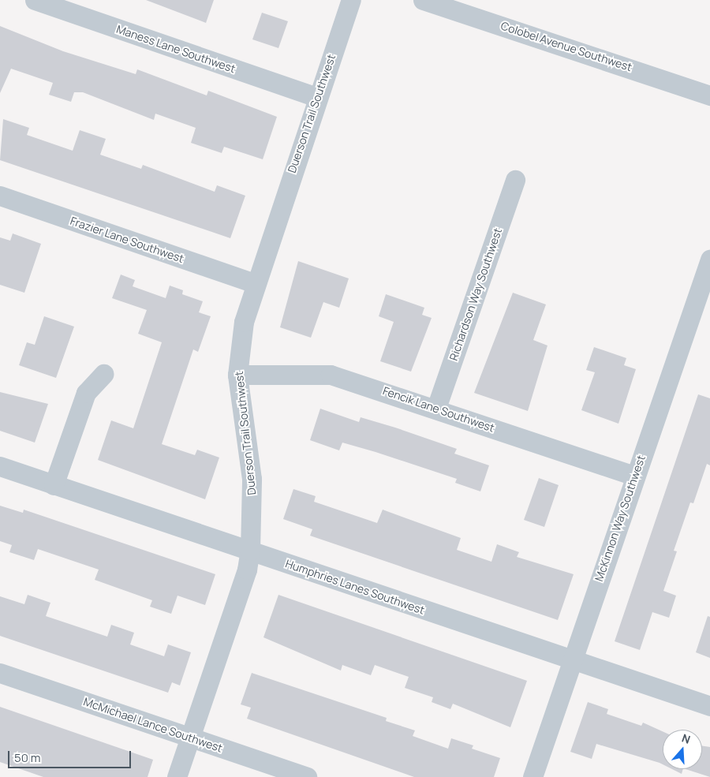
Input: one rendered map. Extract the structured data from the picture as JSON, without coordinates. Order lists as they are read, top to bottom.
{
  "streets": {
    "street": [
      "Colobel Avenue Southwest",
      "Maness Lane Southwest",
      "Duerson Trail Southwest",
      "Frazier Lane Southwest",
      "Richardson Way Southwest",
      "Fencik Lane Southwest",
      "McKinnon Way Southwest",
      "Humphries Lanes Southwest",
      "McMichael Lance Southwest"
    ]
  },
  "crossings": [
    ["Maness Lane Southwest", "Duerson Trail Southwest"],
    ["Duerson Trail Southwest", "Frazier Lane Southwest"],
    ["Duerson Trail Southwest", "Fencik Lane Southwest"],
    ["Duerson Trail Southwest", "Humphries Lanes Southwest"],
    ["Duerson Trail Southwest", "McMichael Lance Southwest"],
    ["Richardson Way Southwest", "Fencik Lane Southwest"],
    ["Fencik Lane Southwest", "McKinnon Way Southwest"],
    ["McKinnon Way Southwest", "Humphries Lanes Southwest"]
  ],
  "scale_bar": "50 m",
  "north": "top"
}
